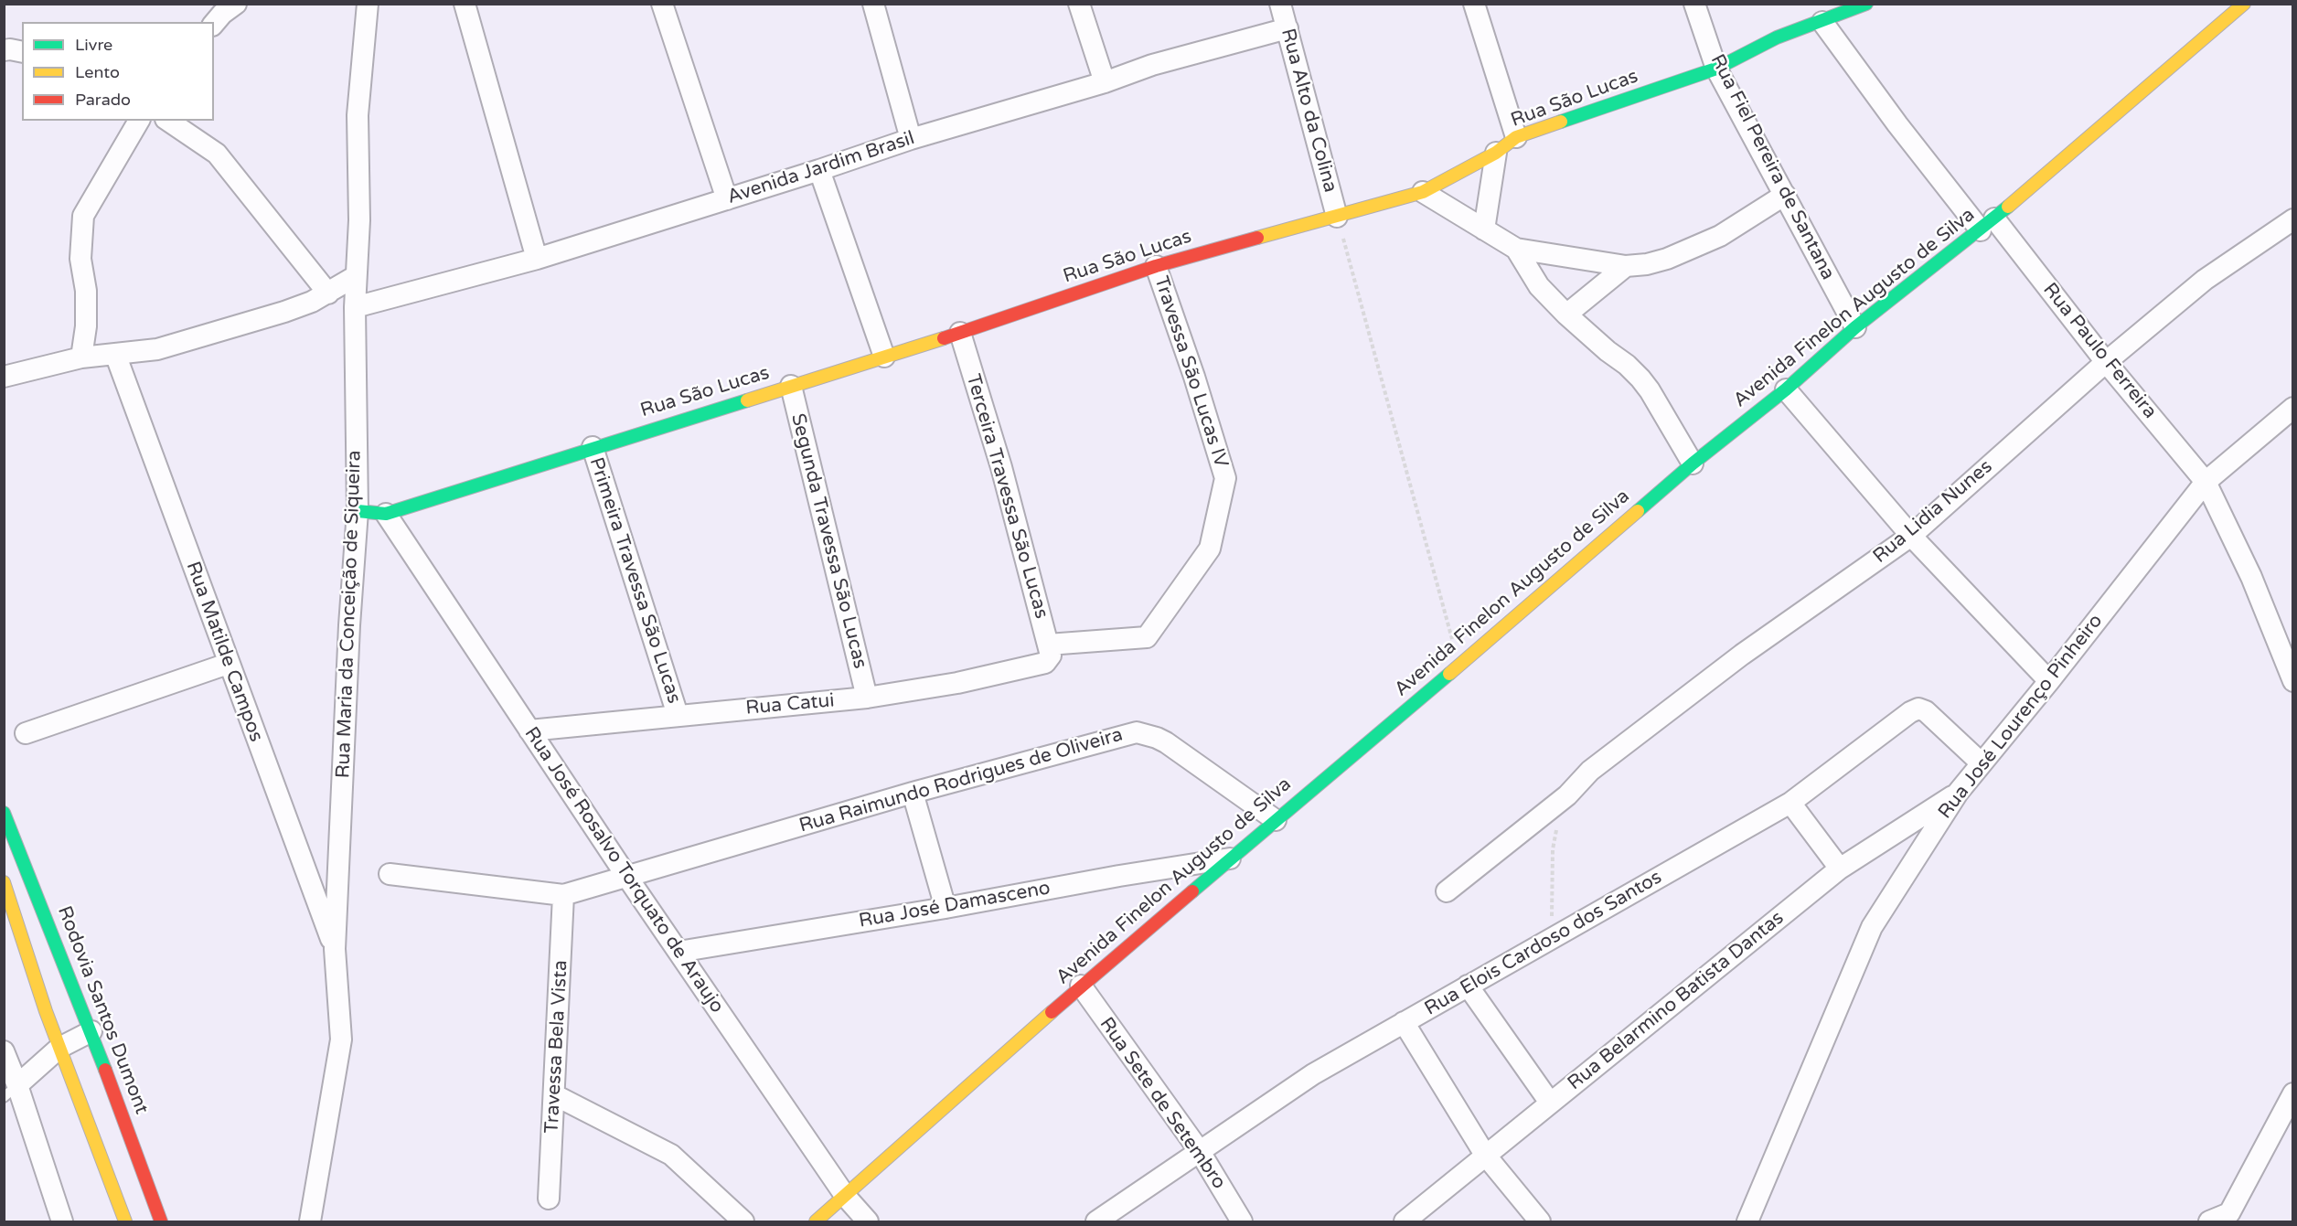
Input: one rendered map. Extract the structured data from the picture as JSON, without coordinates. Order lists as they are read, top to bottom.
{
  "streets": {
    "main road": ["Rua São Lucas", "Avenida Finelon Augusto de Silva", "Rodovia Santos Dumont"],
    "street": [
      "Rua Alto da Colina",
      "Rua Fiel Pereira de Santana",
      "Avenida Jardim Brasil",
      "Rua Paulo Ferreira",
      "Travessa São Lucas IV",
      "Terceira Travessa São Lucas",
      "Rua Lidia Nunes",
      "Segunda Travessa São Lucas",
      "Primeira Travessa São Lucas",
      "Rua Maria da Conceição de Siqueira",
      "Rua Matilde Campos",
      "Rua Catui",
      "Rua José Lourenço Pinheiro",
      "Rua Raimundo Rodrigues de Oliveira",
      "Rua José Rosalvo Torquato de Araujo",
      "Rua José Damasceno",
      "Rua Elois Cardoso dos Santos",
      "Rua Belarmino Batista Dantas",
      "Travessa Bela Vista",
      "Rua Sete de Setembro"
    ]
  },
  "crossings": [
    ["Rua São Lucas", "Rua Alto da Colina"],
    ["Rua São Lucas", "Rua Fiel Pereira de Santana"],
    ["Rua São Lucas", "Rua Paulo Ferreira"],
    ["Rua São Lucas", "Travessa São Lucas IV"],
    ["Rua São Lucas", "Terceira Travessa São Lucas"],
    ["Rua São Lucas", "Segunda Travessa São Lucas"],
    ["Rua São Lucas", "Primeira Travessa São Lucas"],
    ["Rua São Lucas", "Rua José Rosalvo Torquato de Araujo"],
    ["Rua Alto da Colina", "Avenida Jardim Brasil"],
    ["Rua Fiel Pereira de Santana", "Avenida Finelon Augusto de Silva"],
    ["Avenida Jardim Brasil", "Rua Maria da Conceição de Siqueira"],
    ["Avenida Finelon Augusto de Silva", "Rua Paulo Ferreira"],
    ["Avenida Finelon Augusto de Silva", "Rua Raimundo Rodrigues de Oliveira"],
    ["Avenida Finelon Augusto de Silva", "Rua José Rosalvo Torquato de Araujo"],
    ["Avenida Finelon Augusto de Silva", "Rua José Damasceno"],
    ["Avenida Finelon Augusto de Silva", "Rua Sete de Setembro"],
    ["Rua Paulo Ferreira", "Rua Lidia Nunes"],
    ["Rua Paulo Ferreira", "Rua José Lourenço Pinheiro"],
    ["Travessa São Lucas IV", "Rua Catui"],
    ["Terceira Travessa São Lucas", "Rua Catui"],
    ["Segunda Travessa São Lucas", "Rua Catui"],
    ["Primeira Travessa São Lucas", "Rua Catui"],
    ["Rua Maria da Conceição de Siqueira", "Rua Matilde Campos"],
    ["Rua Catui", "Rua José Rosalvo Torquato de Araujo"],
    ["Rua José Lourenço Pinheiro", "Rua Elois Cardoso dos Santos"],
    ["Rua José Lourenço Pinheiro", "Rua Belarmino Batista Dantas"],
    ["Rua Raimundo Rodrigues de Oliveira", "Rua José Rosalvo Torquato de Araujo"],
    ["Rua Raimundo Rodrigues de Oliveira", "Travessa Bela Vista"],
    ["Rua José Rosalvo Torquato de Araujo", "Rua José Damasceno"],
    ["Rua Elois Cardoso dos Santos", "Rua Sete de Setembro"]
  ],
  "legend": ["Livre", "Lento", "Parado"]
}
